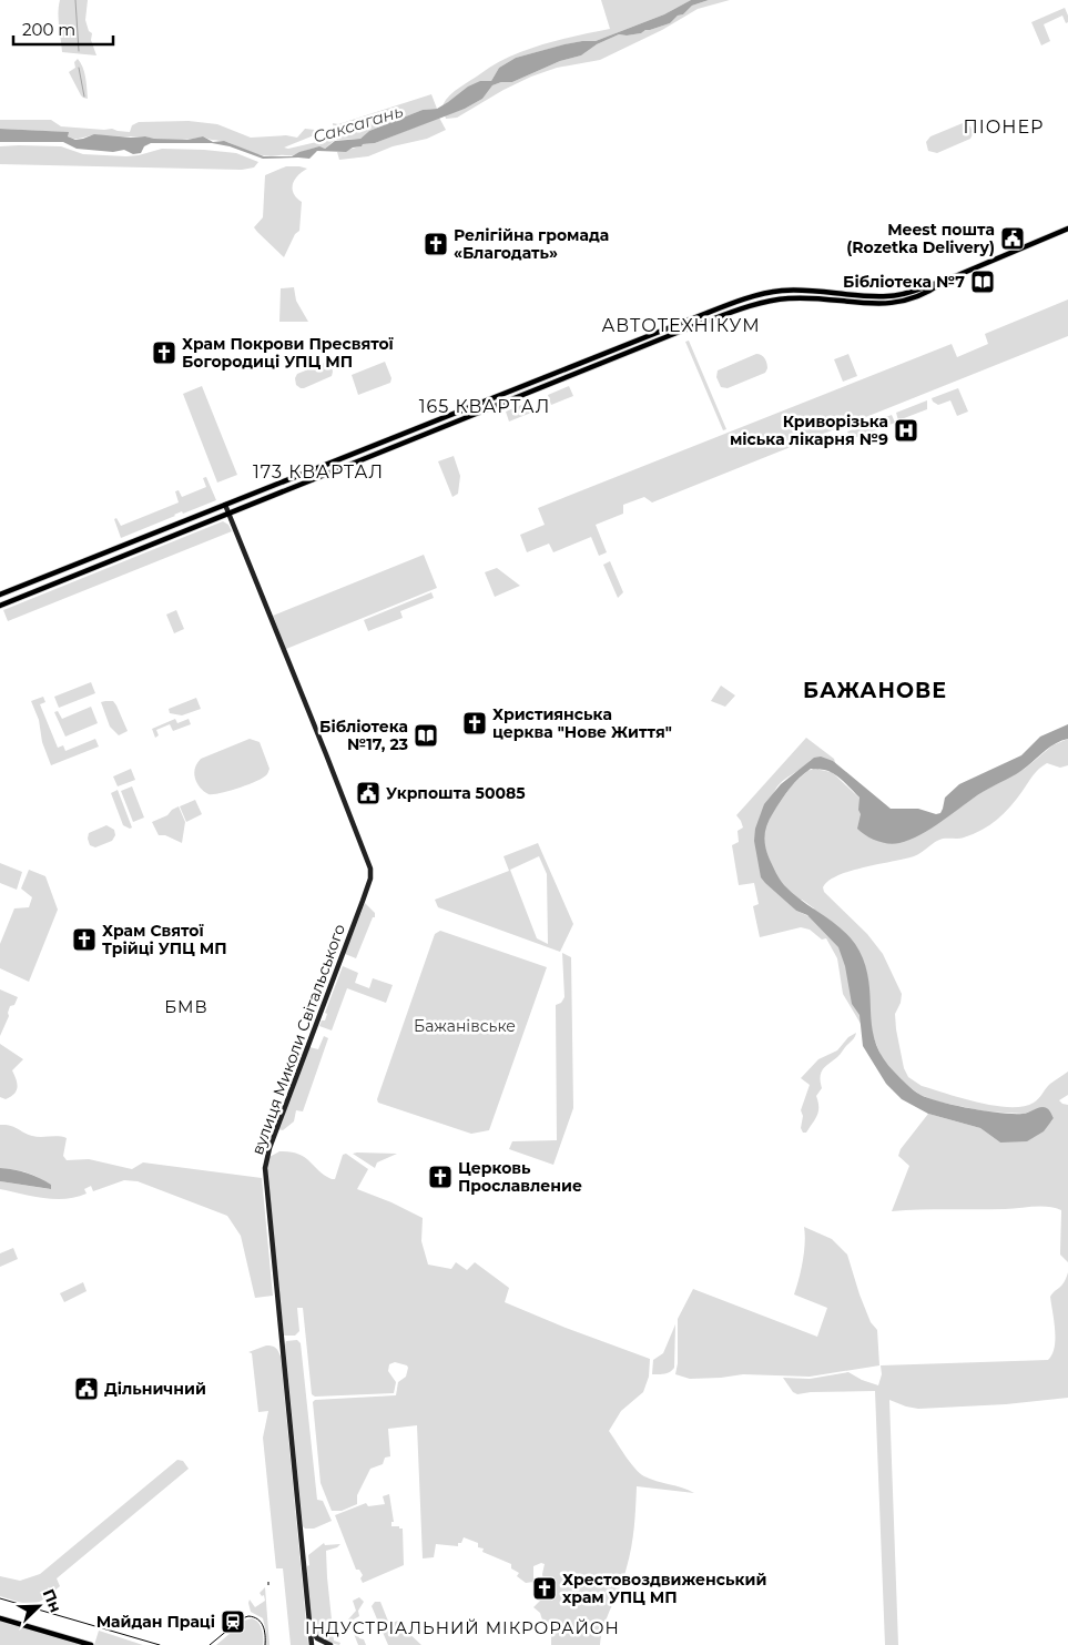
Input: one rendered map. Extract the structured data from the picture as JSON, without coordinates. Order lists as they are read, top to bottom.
{
  "streets": {
    "main road": ["вулиця Миколи Світальського"]
  },
  "districts": [
    "ПІОНЕР",
    "АВТОТЕХНІКУМ",
    "165 КВАРТАЛ",
    "173 КВАРТАЛ",
    "БАЖАНОВЕ",
    "БМВ",
    "ІНДУСТРІАЛЬНИЙ МІКРОРАЙОН"
  ],
  "water": ["Саксагань"],
  "parks": ["Бажанівське"],
  "places": {
    "public building": ["Meest пошта (Rozetka Delivery)", "Укрпошта 50085", "Дільничний"],
    "church": [
      "Релігійна громада «Благодать»",
      "Храм Покрови Пресвятої Богородиці УПЦ МП",
      "Християнська церква \"Нове Життя\"",
      "Храм Святої Трійці УПЦ МП",
      "Церковь Прославление",
      "Хрестовоздвиженський храм УПЦ МП"
    ],
    "library": ["Бібліотека №7", "Бібліотека №17, 23"],
    "hospital": ["Криворізька міська лікарня №9"],
    "station": ["Майдан Праці"]
  },
  "scale_bar": "200 m",
  "north": "top right"
}
